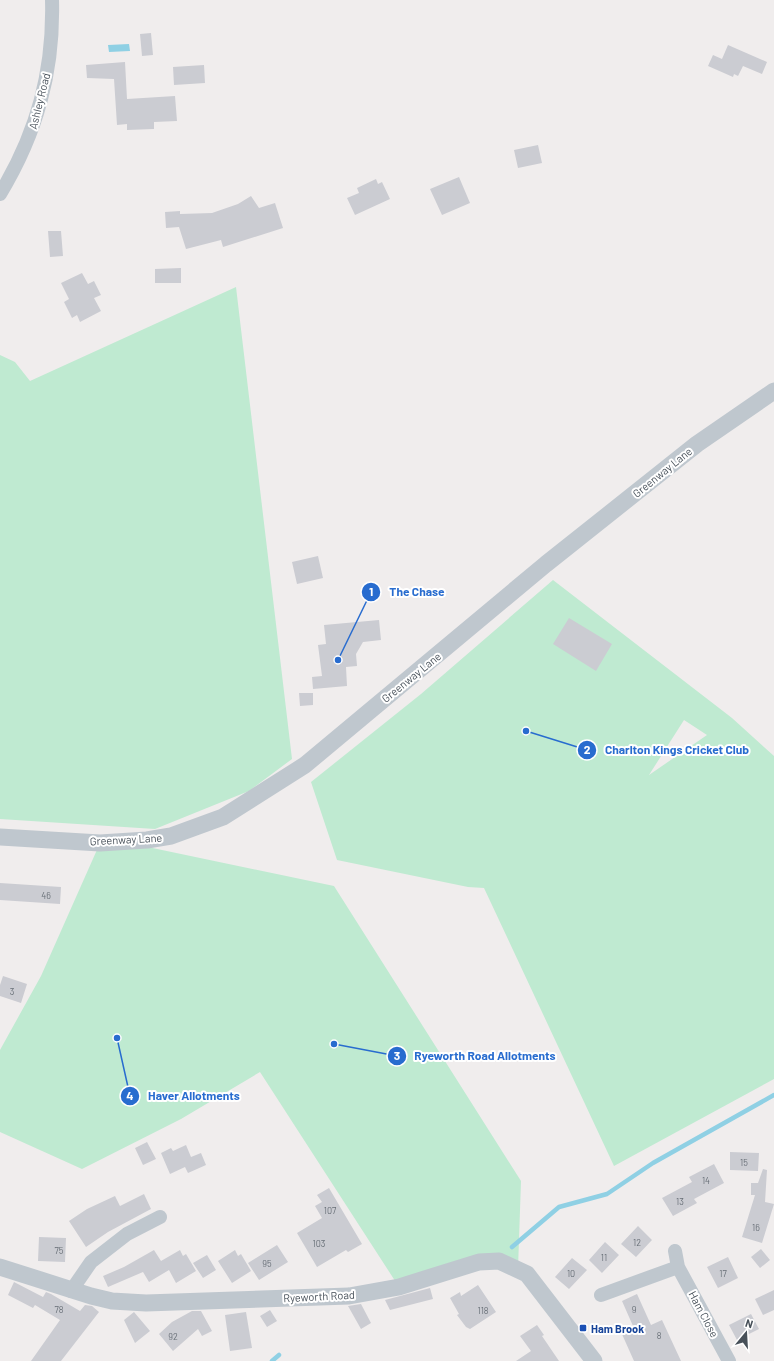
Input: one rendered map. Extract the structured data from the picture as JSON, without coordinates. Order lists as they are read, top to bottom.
{
  "streets": {
    "street": [
      "Ashley Road",
      "Greenway Lane",
      "Ryeworth Road",
      "Ham Close"
    ]
  },
  "places": {
    "other": [
      "The Chase",
      "Charlton Kings Cricket Club",
      "Haver Allotments",
      "Ryeworth Road Allotments"
    ],
    "transit": ["Ham Brook"]
  },
  "house_numbers": [
    "46",
    "3",
    "15",
    "14",
    "13",
    "107",
    "16",
    "12",
    "103",
    "75",
    "11",
    "95",
    "10",
    "17",
    "78",
    "9",
    "118",
    "8",
    "92"
  ],
  "north": "top"
}
